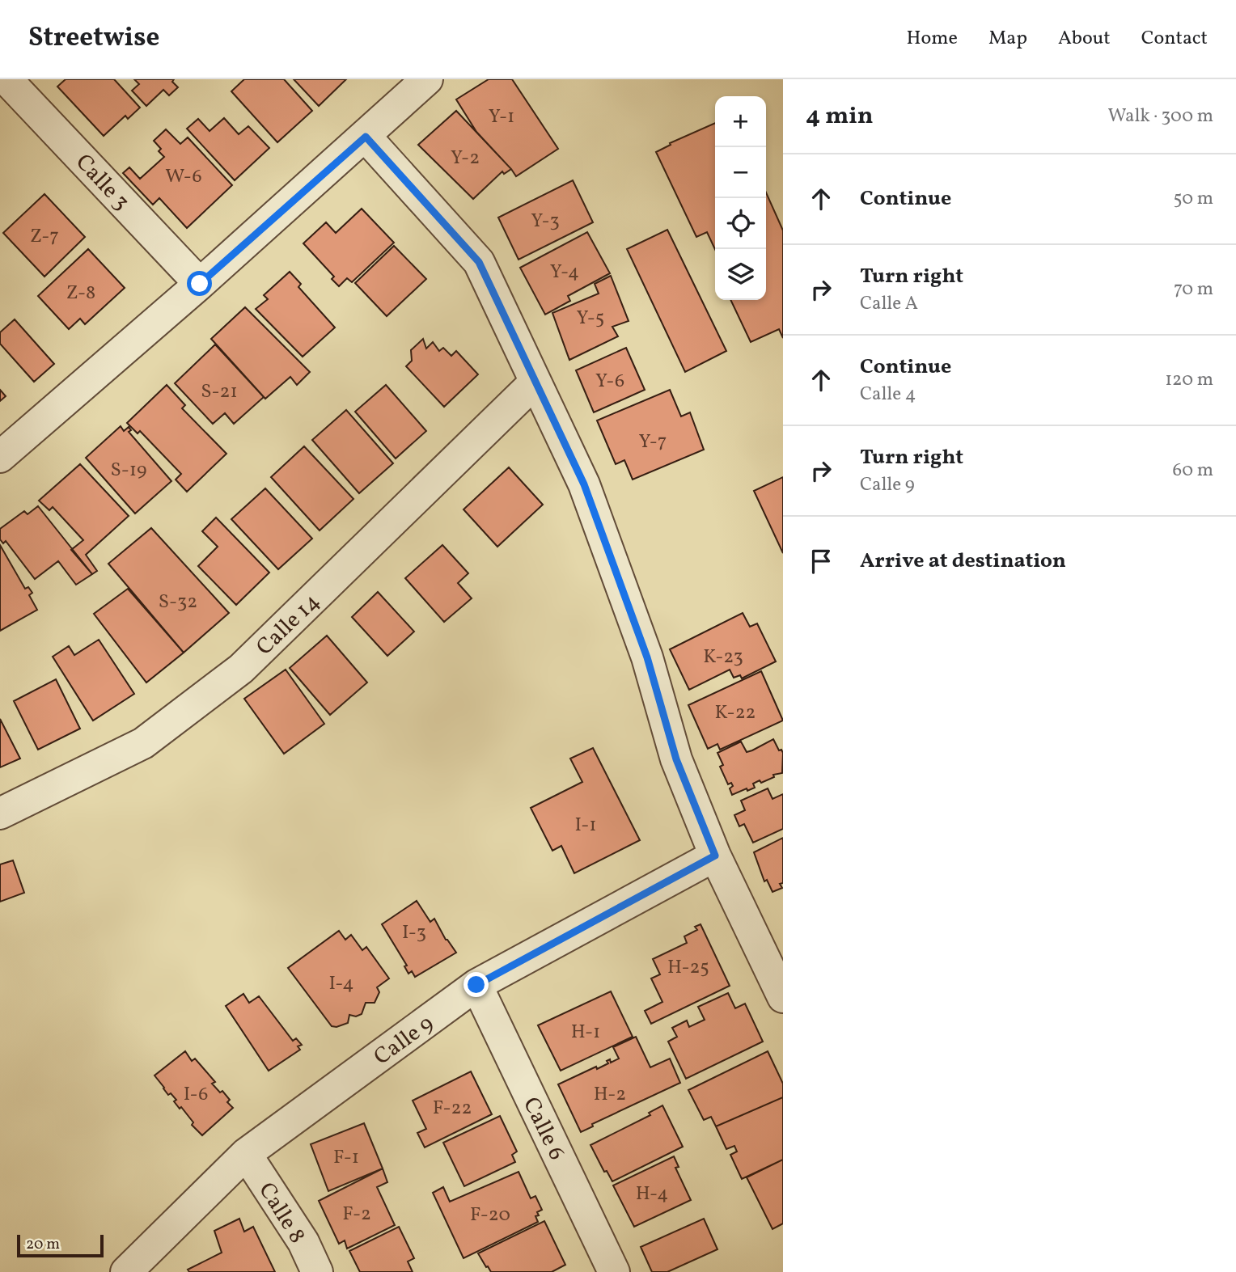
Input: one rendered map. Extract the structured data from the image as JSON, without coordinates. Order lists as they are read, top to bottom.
{
  "streets": {
    "street": [
      "Calle 3",
      "Calle 14",
      "Calle 9",
      "Calle 6",
      "Calle 8"
    ]
  },
  "crossings": [
    ["Calle 9", "Calle 6"],
    ["Calle 9", "Calle 8"]
  ],
  "house_numbers": [
    "Y-1",
    "Y-2",
    "W-6",
    "Y-3",
    "Z-7",
    "Y-4",
    "Z-8",
    "Y-5",
    "Y-6",
    "S-21",
    "Y-7",
    "S-19",
    "S-32",
    "K-23",
    "K-22",
    "I-1",
    "I-3",
    "H-25",
    "I-4",
    "H-1",
    "I-6",
    "H-2",
    "F-22",
    "F-1",
    "H-4",
    "F-2",
    "F-20"
  ],
  "scale_bar": "20 m",
  "page": {
    "header": "Streetwise",
    "nav": [
      "Home",
      "Map",
      "About",
      "Contact"
    ],
    "heading": ["4 min", "Walk · 300 m"],
    "map_buttons": ["+", "−"],
    "list": [
      ["Continue", "50 m"],
      ["Turn right", "Calle A", "70 m"],
      ["Continue", "Calle 4", "120 m"],
      ["Turn right", "Calle 9", "60 m"],
      "Arrive at destination"
    ],
    "scale": "20 m"
  }
}
